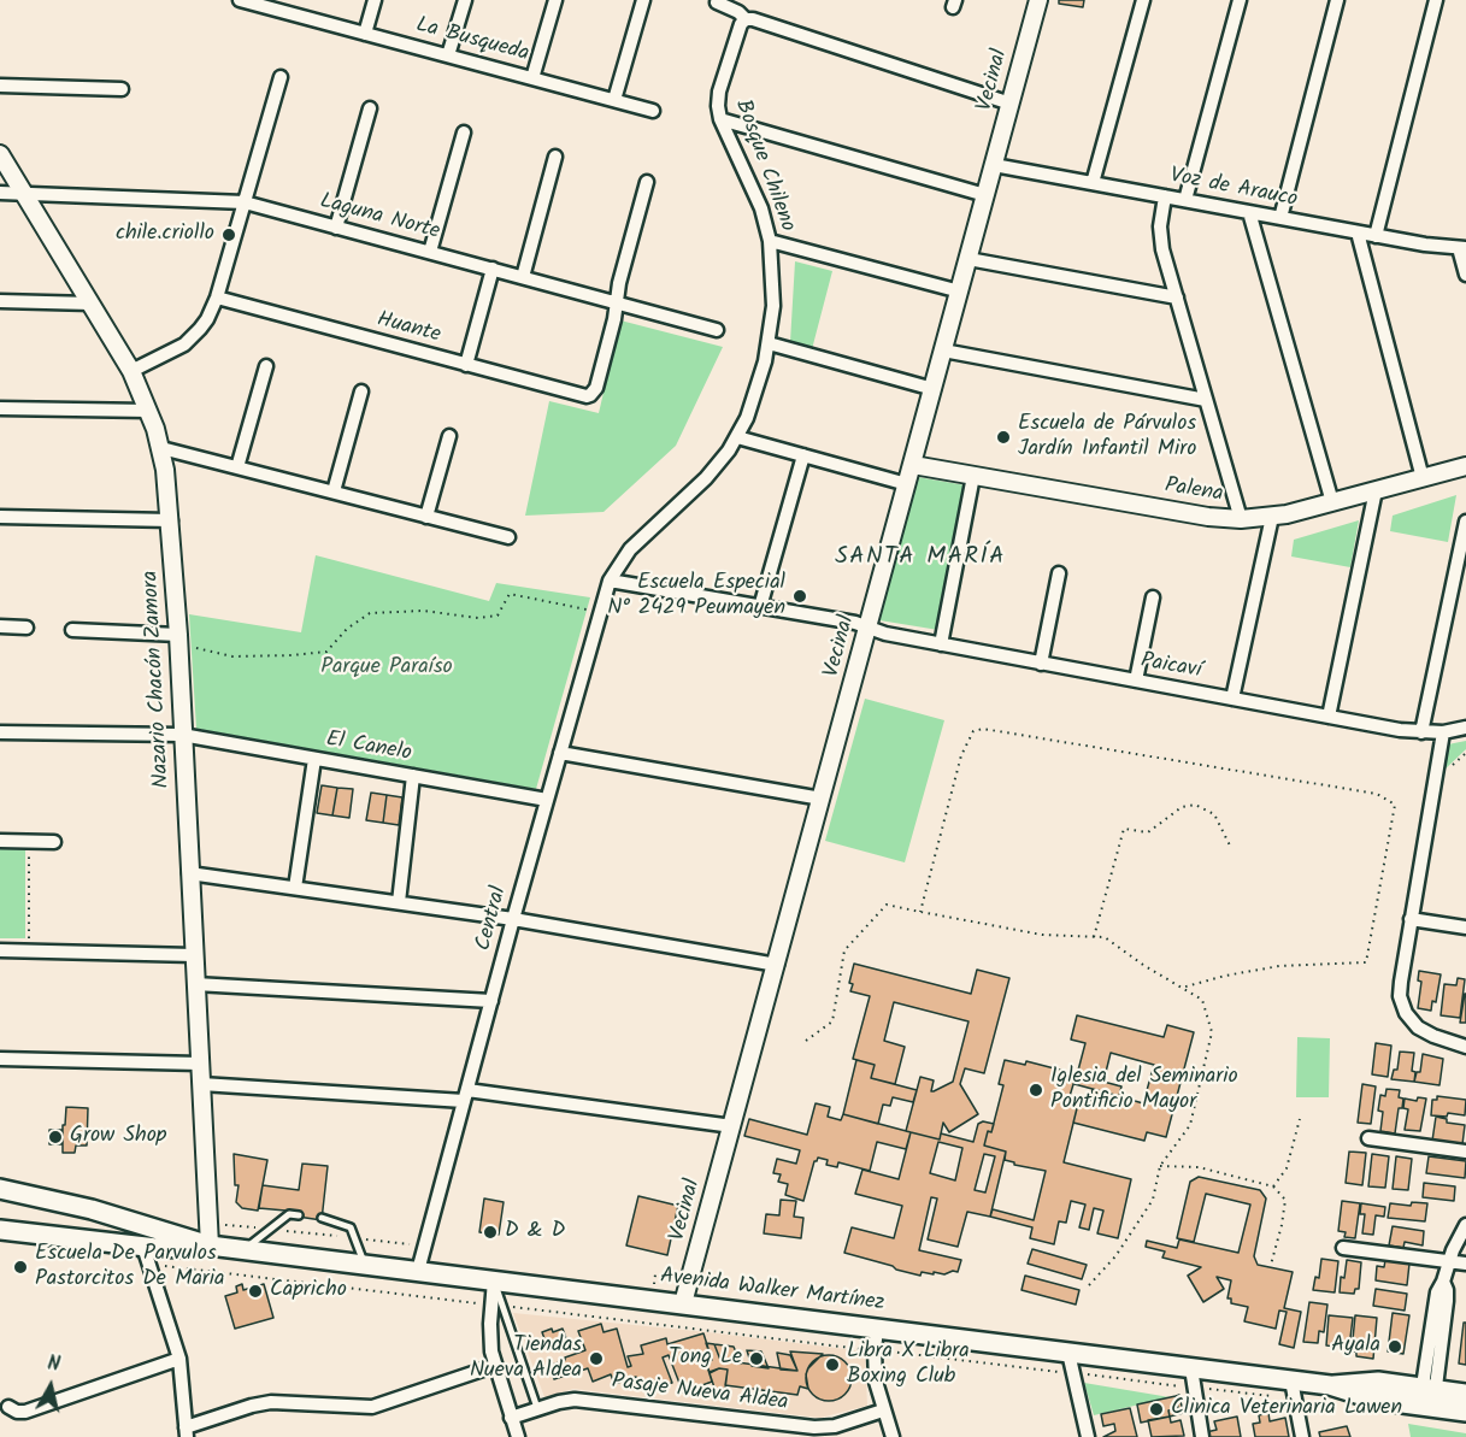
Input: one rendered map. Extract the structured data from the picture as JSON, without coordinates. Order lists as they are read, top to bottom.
{
  "streets": {
    "main road": ["Avenida Walker Martínez"],
    "street": [
      "La Busqueda",
      "Vecinal",
      "Bosque Chileno",
      "Voz de Arauco",
      "Laguna Norte",
      "Huante",
      "Palena",
      "Paicaví",
      "Nazario Chacón Zamora",
      "El Canelo",
      "Central",
      "Pasaje Nueva Aldea"
    ]
  },
  "crossings": [
    ["Vecinal", "Voz de Arauco"],
    ["Vecinal", "Palena"],
    ["Vecinal", "Paicaví"],
    ["Vecinal", "Avenida Walker Martínez"],
    ["Bosque Chileno", "Paicaví"],
    ["Bosque Chileno", "Central"],
    ["Laguna Norte", "Huante"],
    ["Laguna Norte", "Nazario Chacón Zamora"],
    ["Paicaví", "Central"],
    ["Nazario Chacón Zamora", "El Canelo"],
    ["Nazario Chacón Zamora", "Avenida Walker Martínez"],
    ["El Canelo", "Central"],
    ["Central", "Avenida Walker Martínez"]
  ],
  "districts": ["SANTA MARÍA"],
  "parks": ["Parque Paraíso"],
  "places": [
    "chile.criollo",
    "Escuela de Párvulos Jardín Infantil Miro",
    "Escuela Especial N° 2429 Peumayen",
    "Iglesia del Seminario Pontificio Mayor",
    "Grow Shop",
    "D & D",
    "Escuela De Parvulos Pastorcitos De Maria",
    "Capricho",
    "Ayala",
    "Tiendas Nueva Aldea",
    "Tong Le",
    "Libra X Libra Boxing Club",
    "Clinica Veterinaria Lawen"
  ],
  "north": "top"
}
